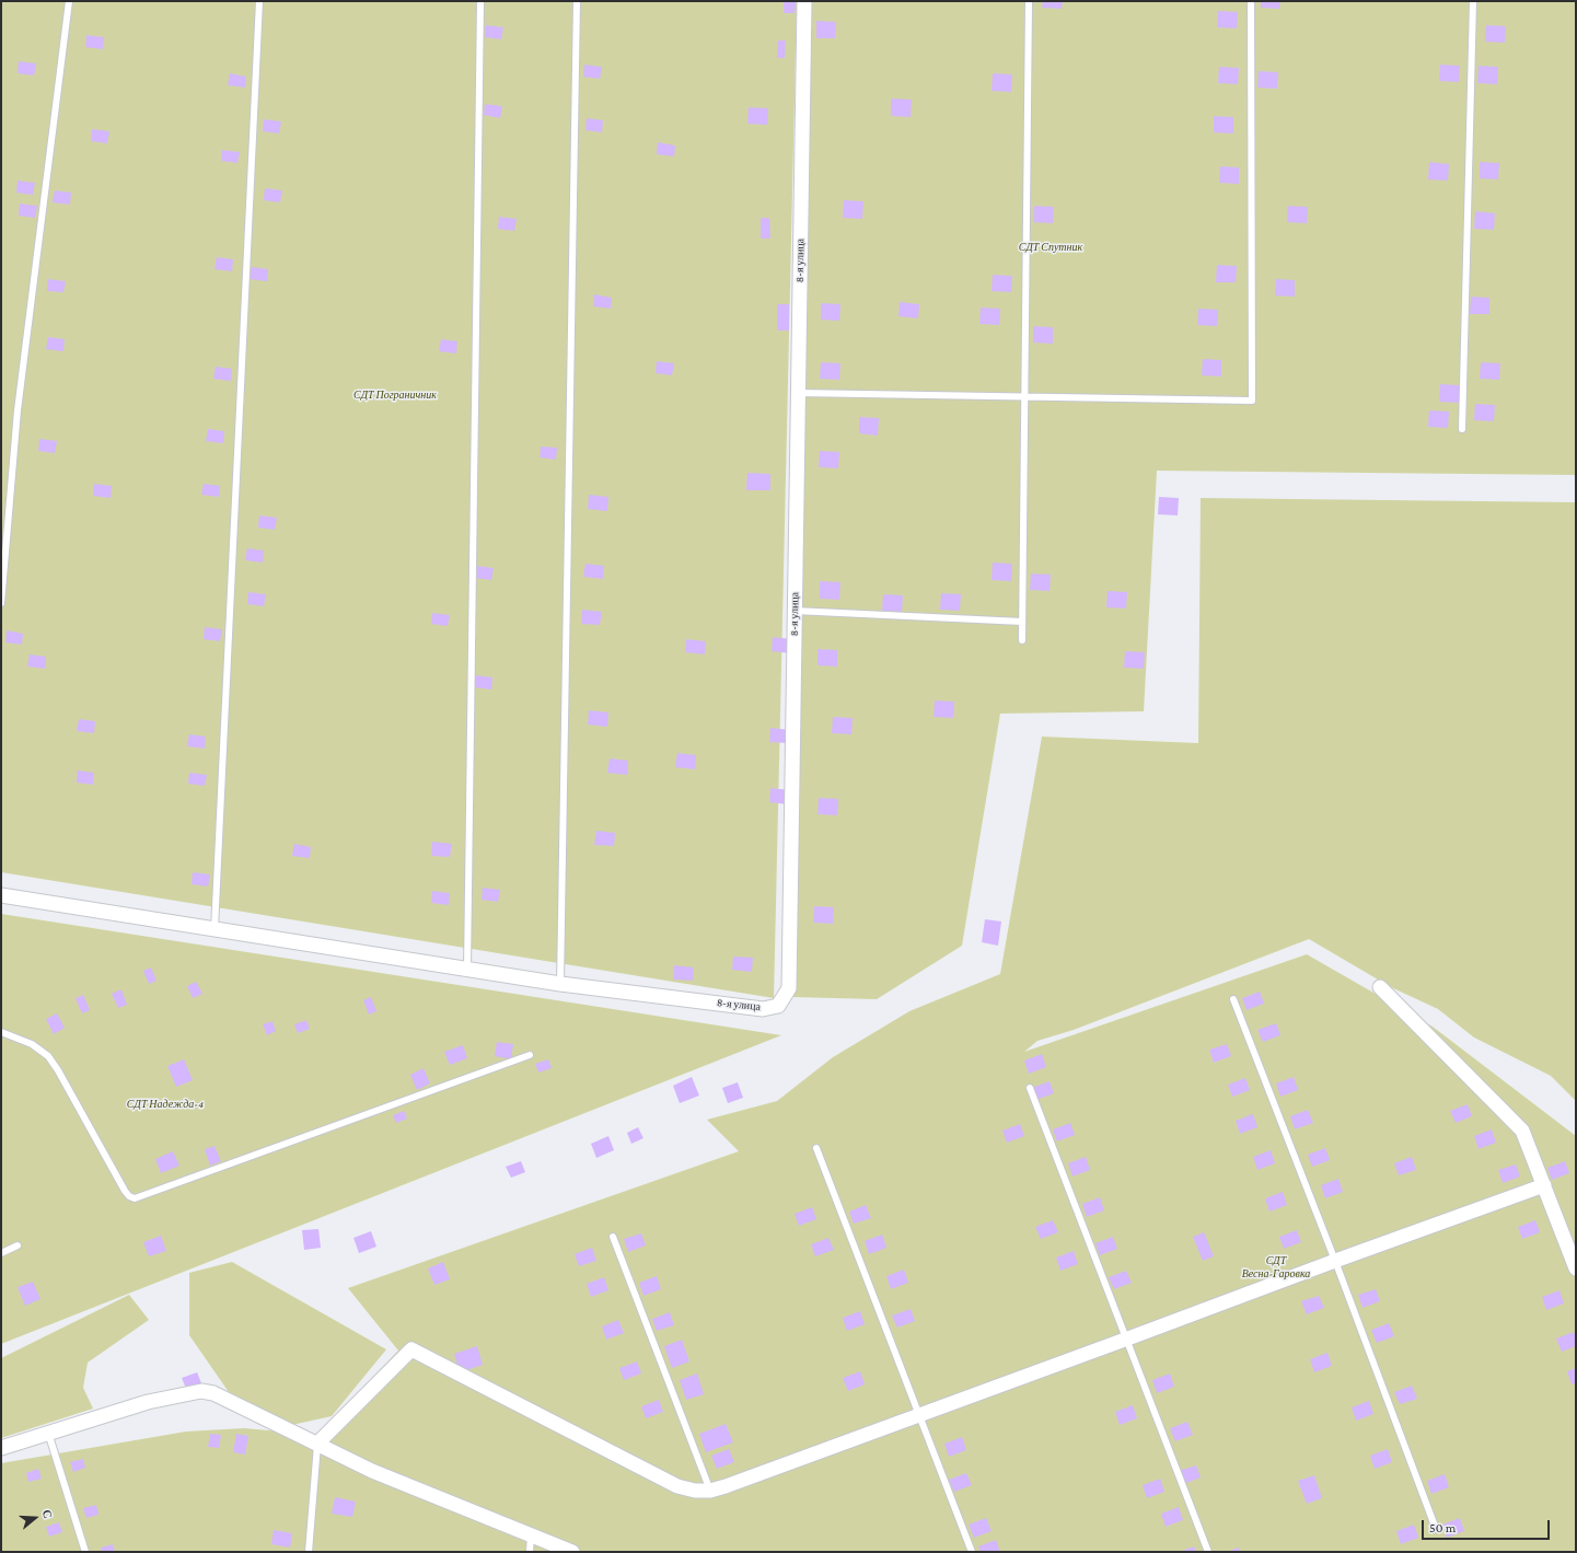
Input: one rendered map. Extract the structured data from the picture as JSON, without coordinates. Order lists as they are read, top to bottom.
{
  "streets": {
    "street": ["8-я улица"]
  },
  "parks": [
    "СДТ Спутник",
    "СДТ Пограничник",
    "СДТ Надежда-4",
    "СДТ Весна-Гаровка"
  ],
  "scale_bar": "50 m",
  "north": "right"
}
